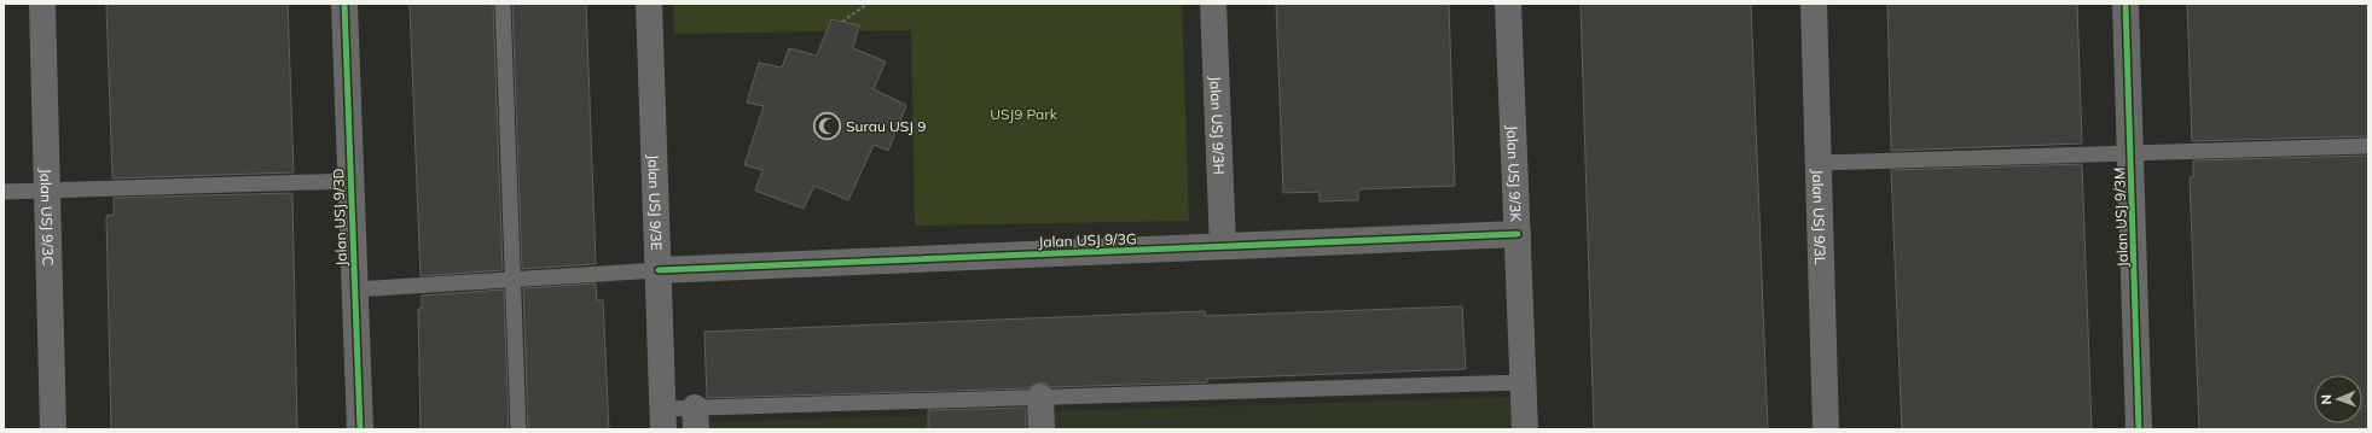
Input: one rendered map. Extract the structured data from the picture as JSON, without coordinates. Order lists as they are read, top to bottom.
{
  "streets": {
    "street": [
      "Jalan USJ 9/3H",
      "Jalan USJ 9/3K",
      "Jalan USJ 9/3E",
      "Jalan USJ 9/3C",
      "Jalan USJ 9/3D",
      "Jalan USJ 9/3L",
      "Jalan USJ 9/3M",
      "Jalan USJ 9/3G"
    ]
  },
  "crossings": [
    ["Jalan USJ 9/3H", "Jalan USJ 9/3G"],
    ["Jalan USJ 9/3K", "Jalan USJ 9/3G"],
    ["Jalan USJ 9/3E", "Jalan USJ 9/3G"]
  ],
  "parks": ["USJ9 Park"],
  "places": {
    "mosque": ["Surau USJ 9"]
  },
  "north": "left"
}
